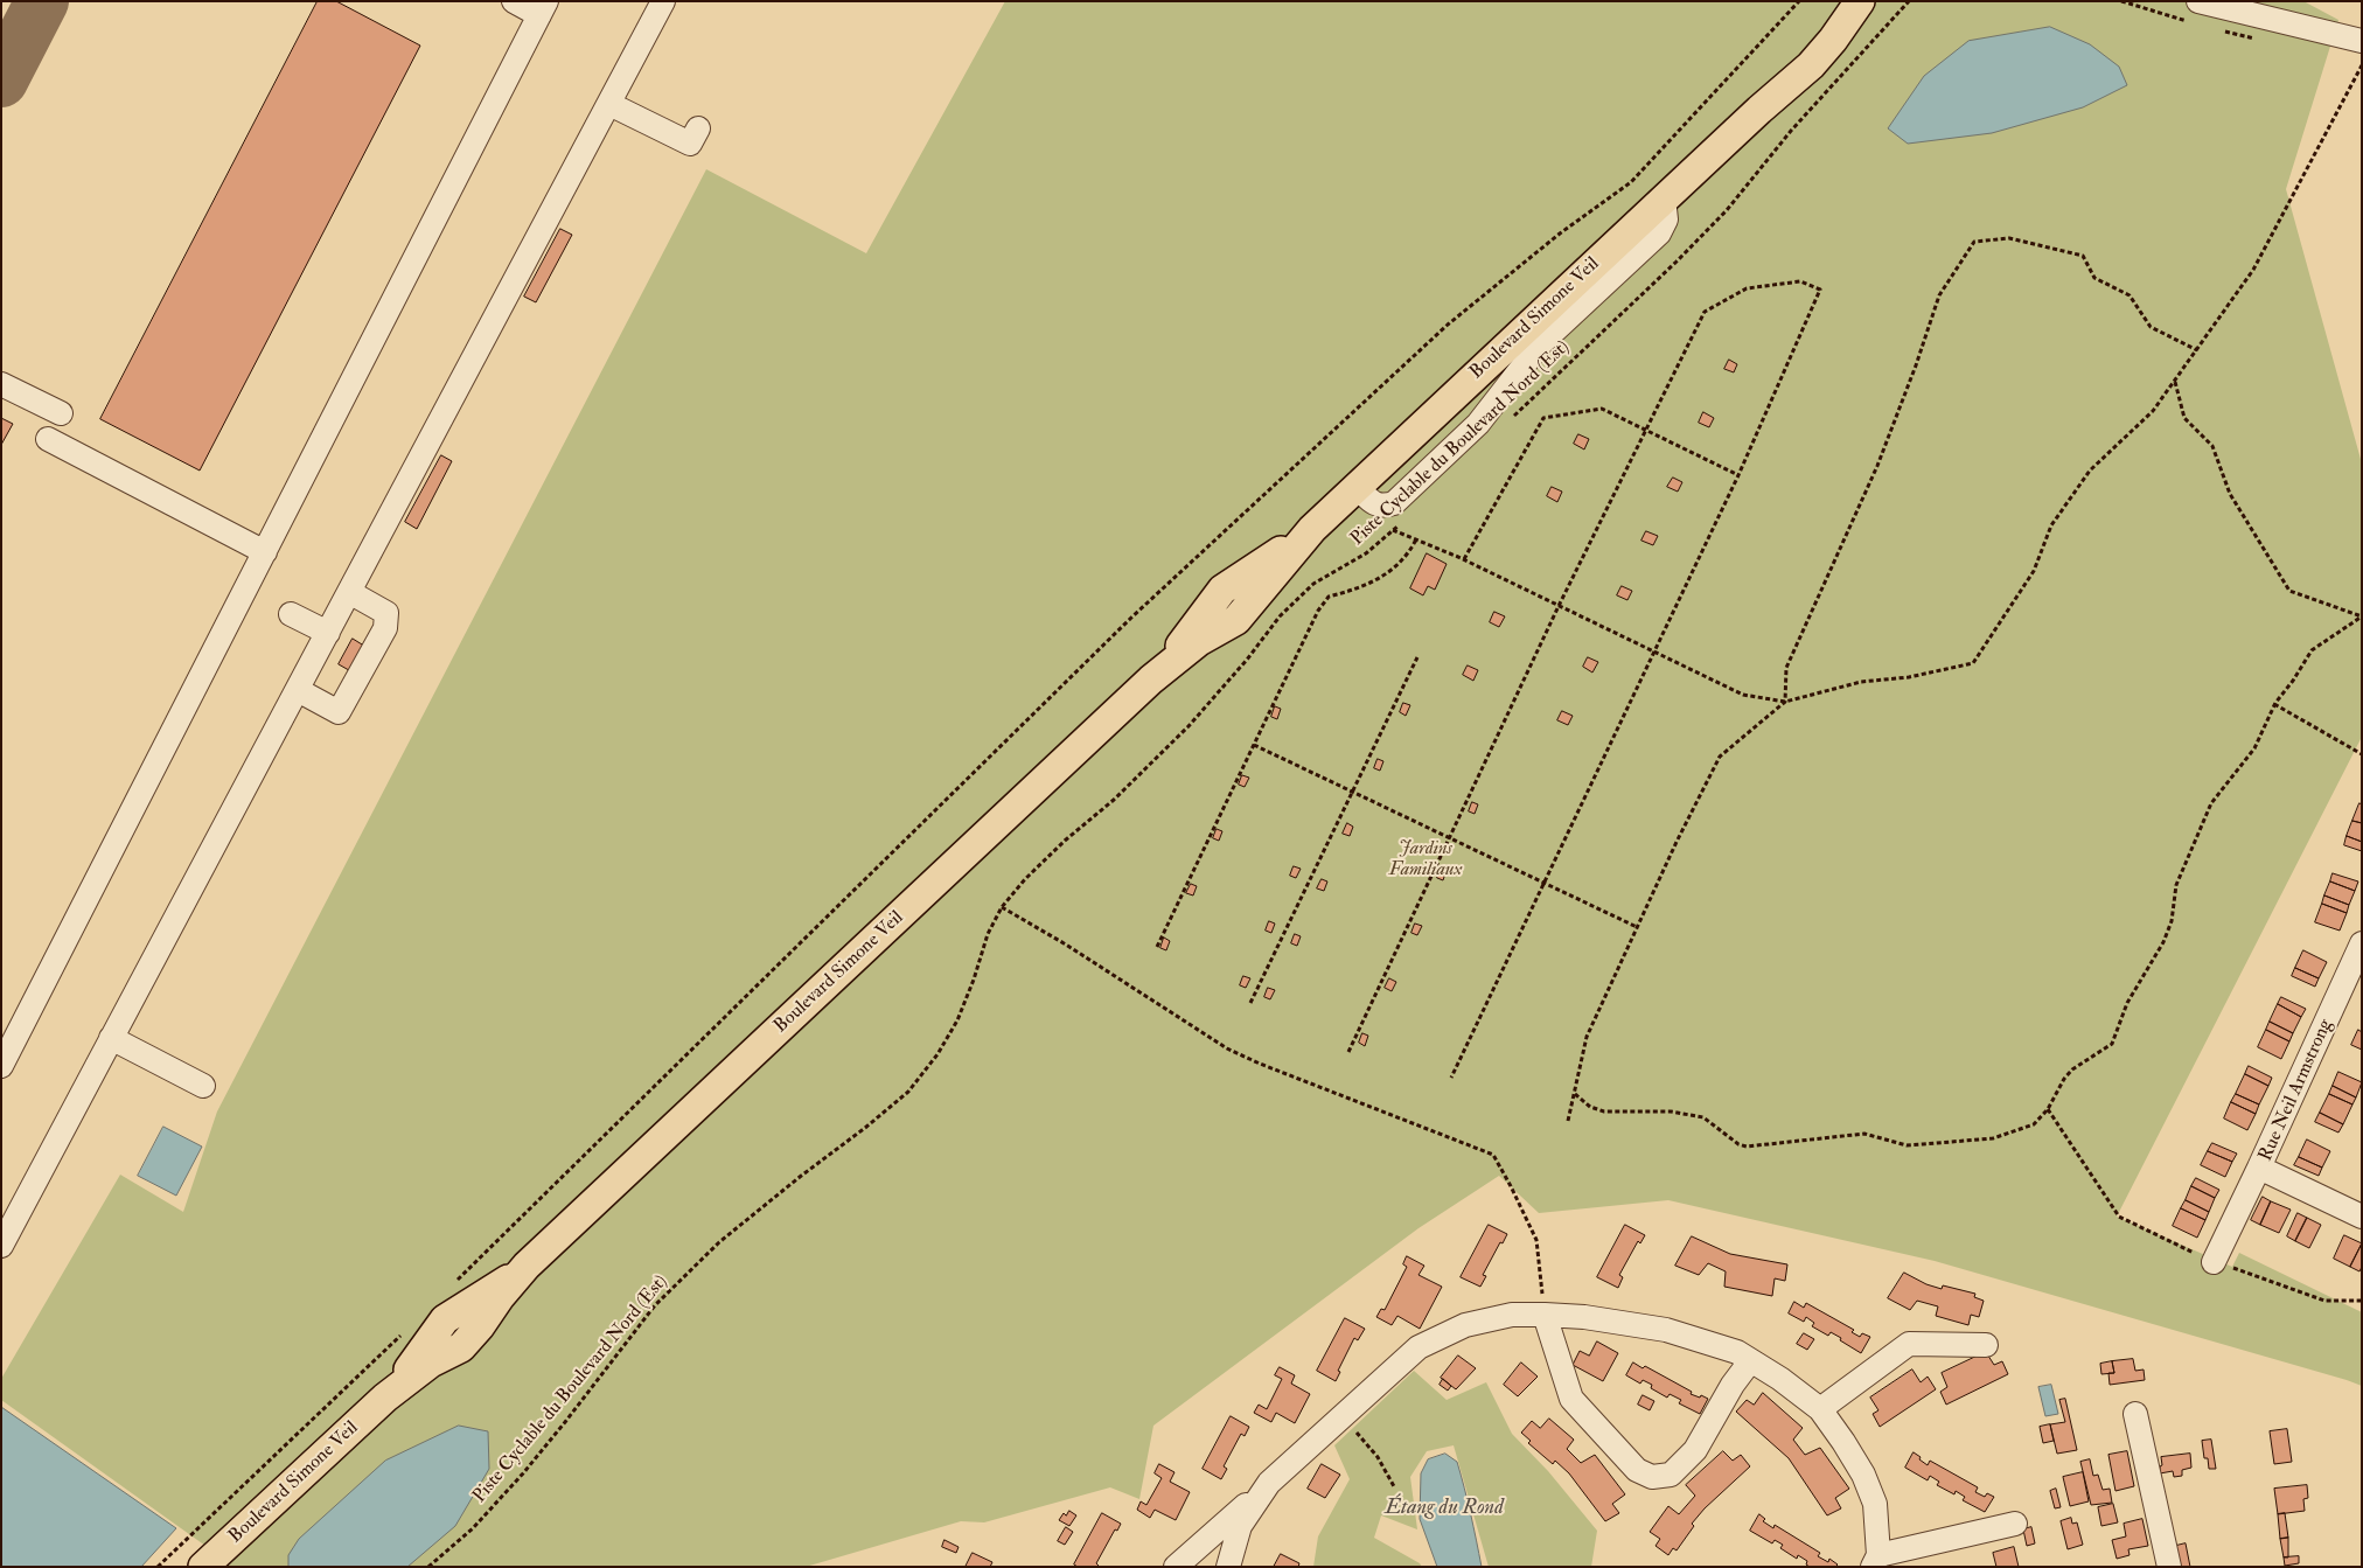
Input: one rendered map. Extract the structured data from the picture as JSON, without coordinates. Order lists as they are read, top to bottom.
{
  "streets": {
    "main road": ["Boulevard Simone Veil"],
    "street": ["Rue Neil Armstrong"],
    "path": ["Piste Cyclable du Boulevard Nord (Est)"]
  },
  "water": ["Étang du Rond"],
  "parks": ["Jardins Familiaux"]
}
